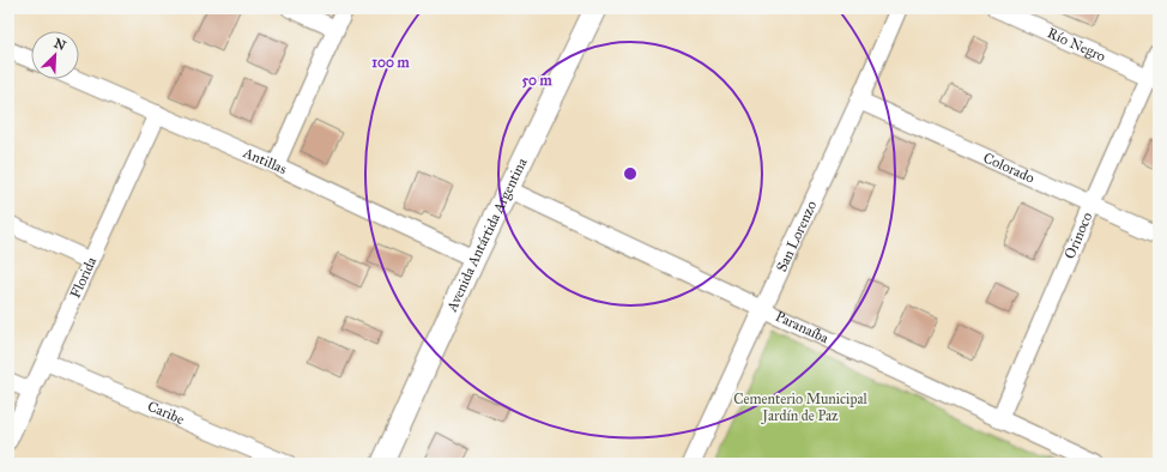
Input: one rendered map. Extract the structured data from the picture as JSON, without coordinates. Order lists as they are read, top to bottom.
{
  "streets": {
    "street": [
      "Río Negro",
      "Antillas",
      "Colorado",
      "Avenida Antártida Argentina",
      "San Lorenzo",
      "Orinoco",
      "Florida",
      "Paranaíba",
      "Caribe"
    ]
  },
  "crossings": [
    ["Río Negro", "Orinoco"],
    ["Antillas", "Avenida Antártida Argentina"],
    ["Antillas", "Florida"],
    ["Colorado", "San Lorenzo"],
    ["Colorado", "Orinoco"],
    ["Avenida Antártida Argentina", "Paranaíba"],
    ["San Lorenzo", "Paranaíba"],
    ["Orinoco", "Paranaíba"],
    ["Florida", "Caribe"]
  ],
  "parks": ["Cementerio Municipal Jardín de Paz"],
  "north": "top right",
  "rings": ["100 m", "50 m"]
}
